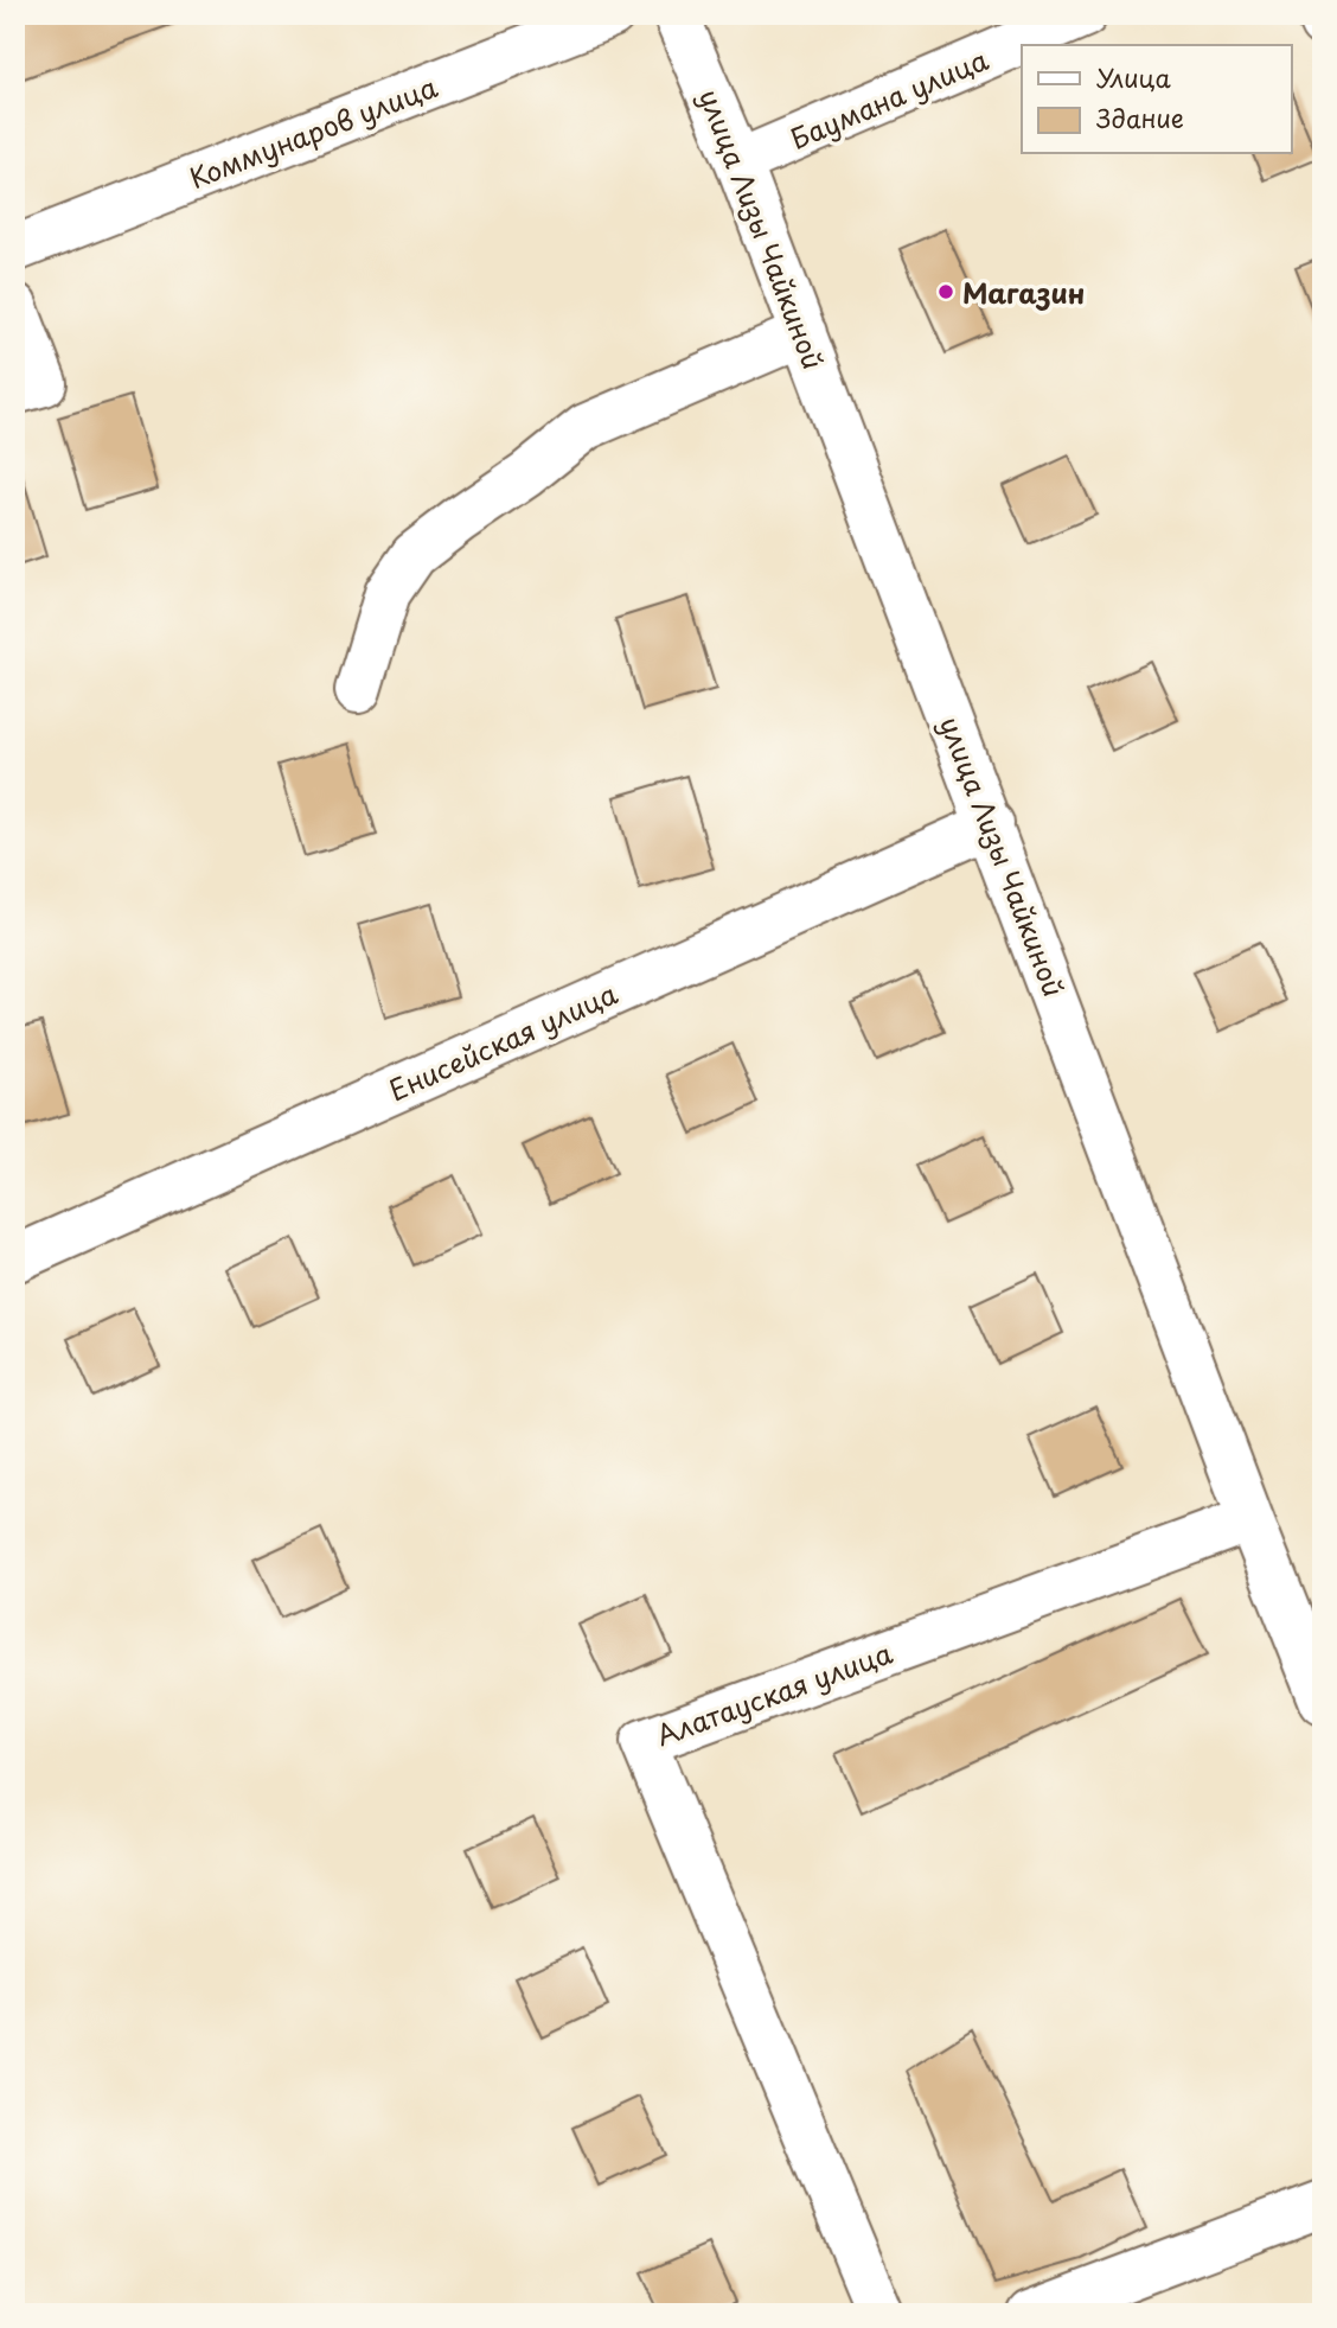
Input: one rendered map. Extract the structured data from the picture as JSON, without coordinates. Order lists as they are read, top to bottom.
{
  "streets": {
    "street": [
      "Баумана улица",
      "Коммунаров улица",
      "улица Лизы Чайкиной",
      "Енисейская улица",
      "Алатауская улица"
    ]
  },
  "crossings": [
    ["Баумана улица", "улица Лизы Чайкиной"],
    ["улица Лизы Чайкиной", "Енисейская улица"],
    ["улица Лизы Чайкиной", "Алатауская улица"]
  ],
  "places": ["Магазин"],
  "legend": ["Улица", "Здание"]
}
